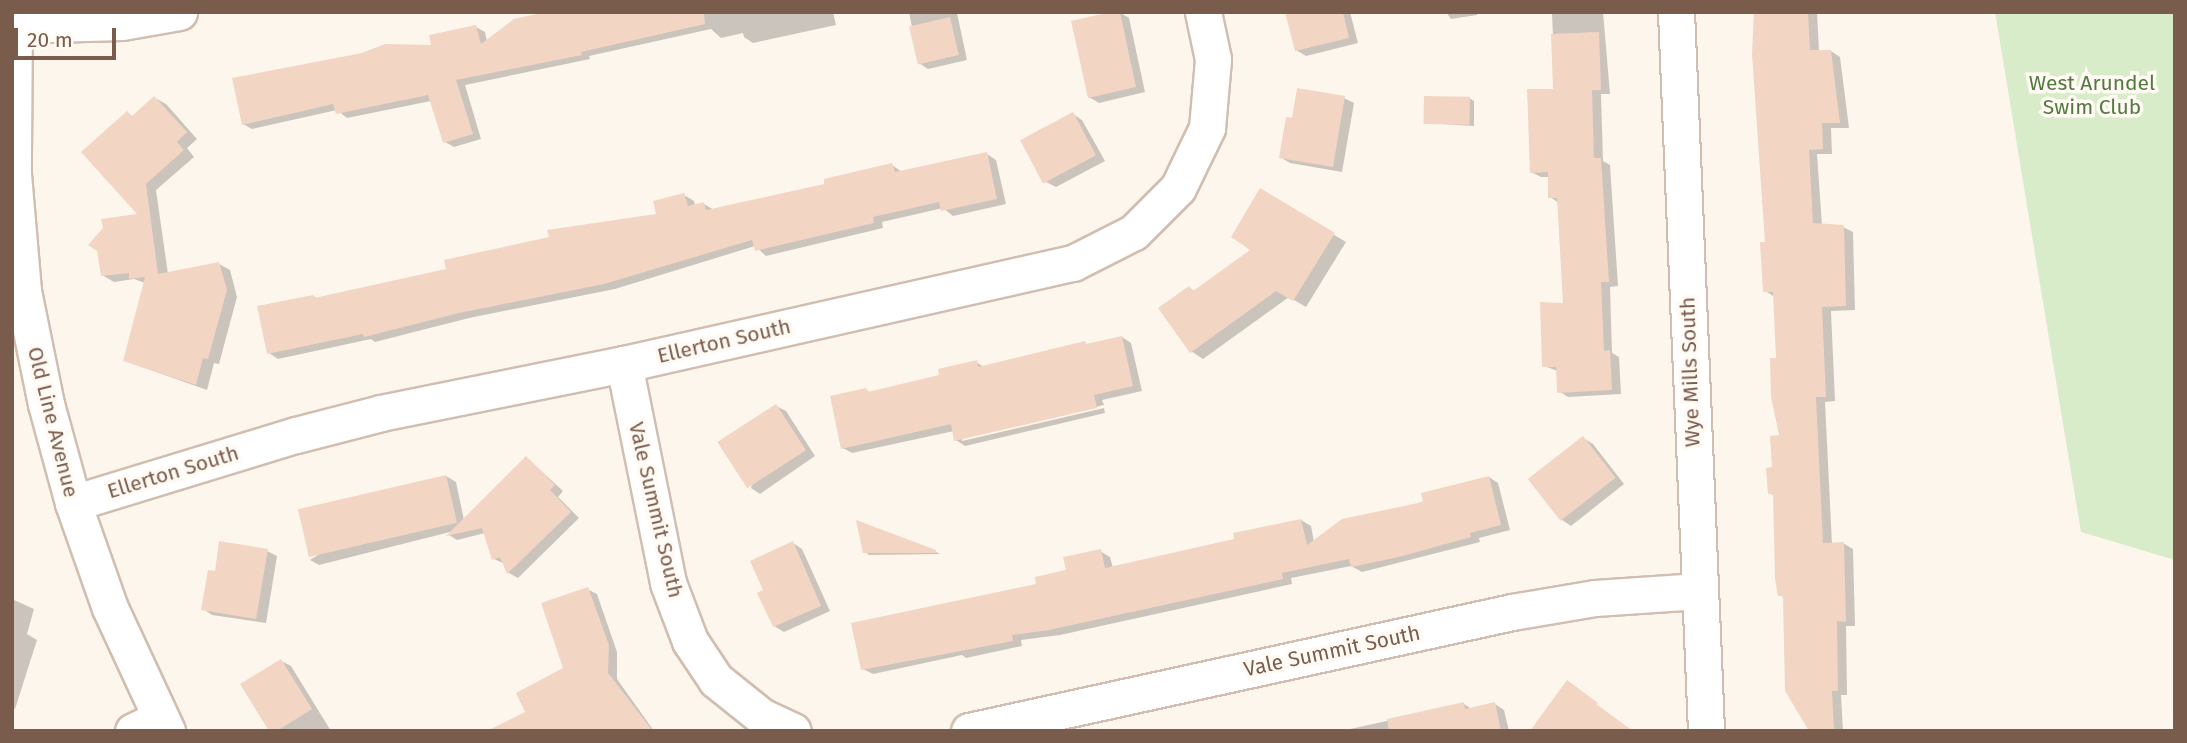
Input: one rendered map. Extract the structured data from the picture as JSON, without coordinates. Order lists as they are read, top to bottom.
{
  "streets": {
    "street": [
      "Ellerton South",
      "Wye Mills South",
      "Old Line Avenue",
      "Vale Summit South"
    ]
  },
  "crossings": [
    ["Ellerton South", "Old Line Avenue"],
    ["Ellerton South", "Vale Summit South"],
    ["Wye Mills South", "Vale Summit South"]
  ],
  "parks": ["West Arundel Swim Club"],
  "scale_bar": "20 m"
}
